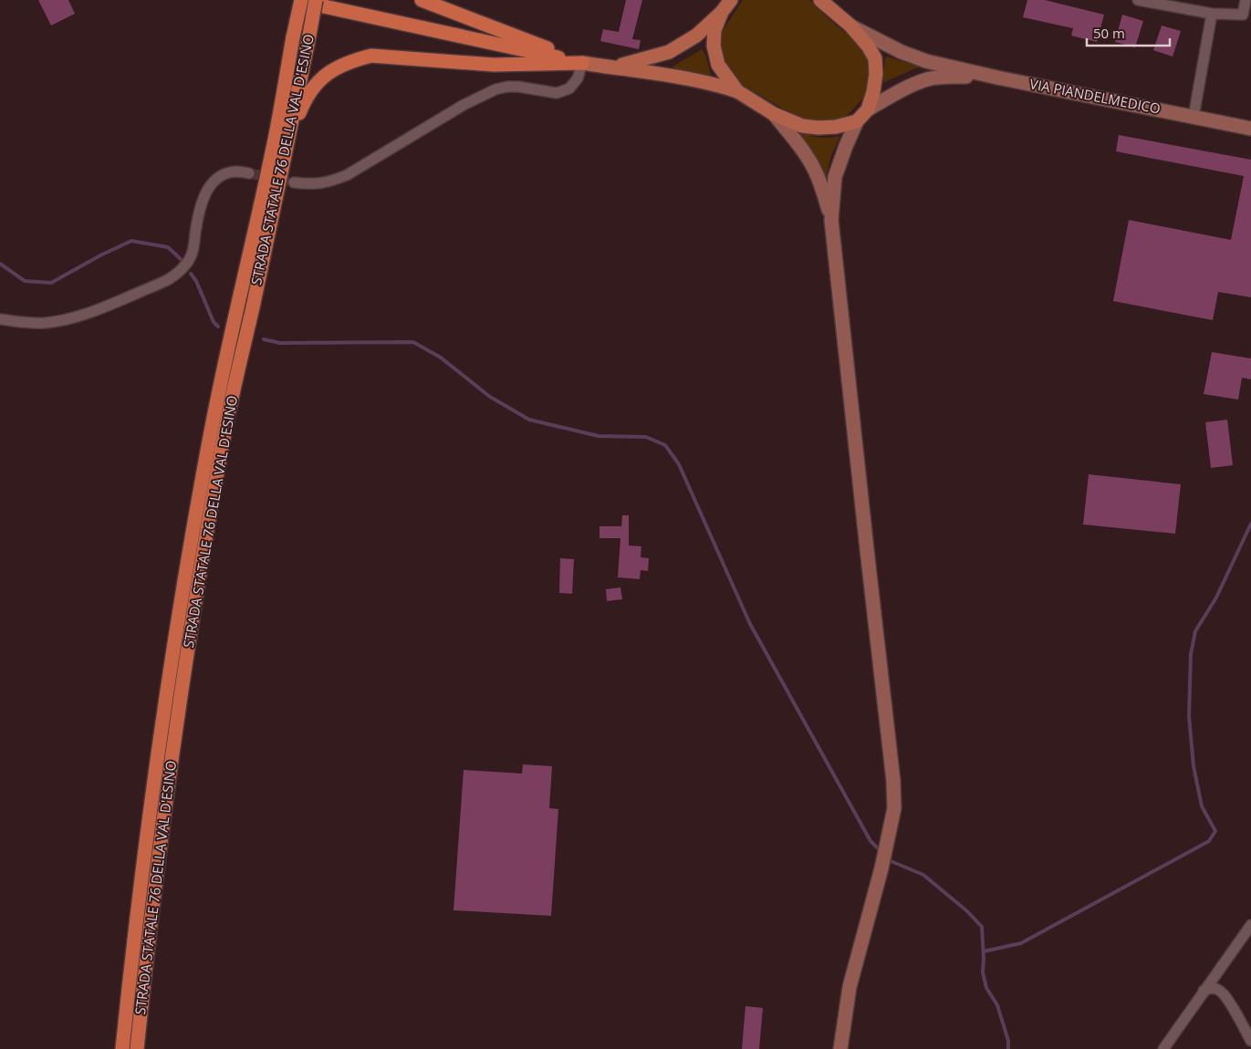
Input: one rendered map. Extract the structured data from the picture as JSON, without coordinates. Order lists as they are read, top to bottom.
{
  "streets": {
    "highway": ["STRADA STATALE 76 DELLA VAL D'ESINO"],
    "main road": ["VIA PIANDELMEDICO"]
  },
  "scale_bar": "50 m"
}
